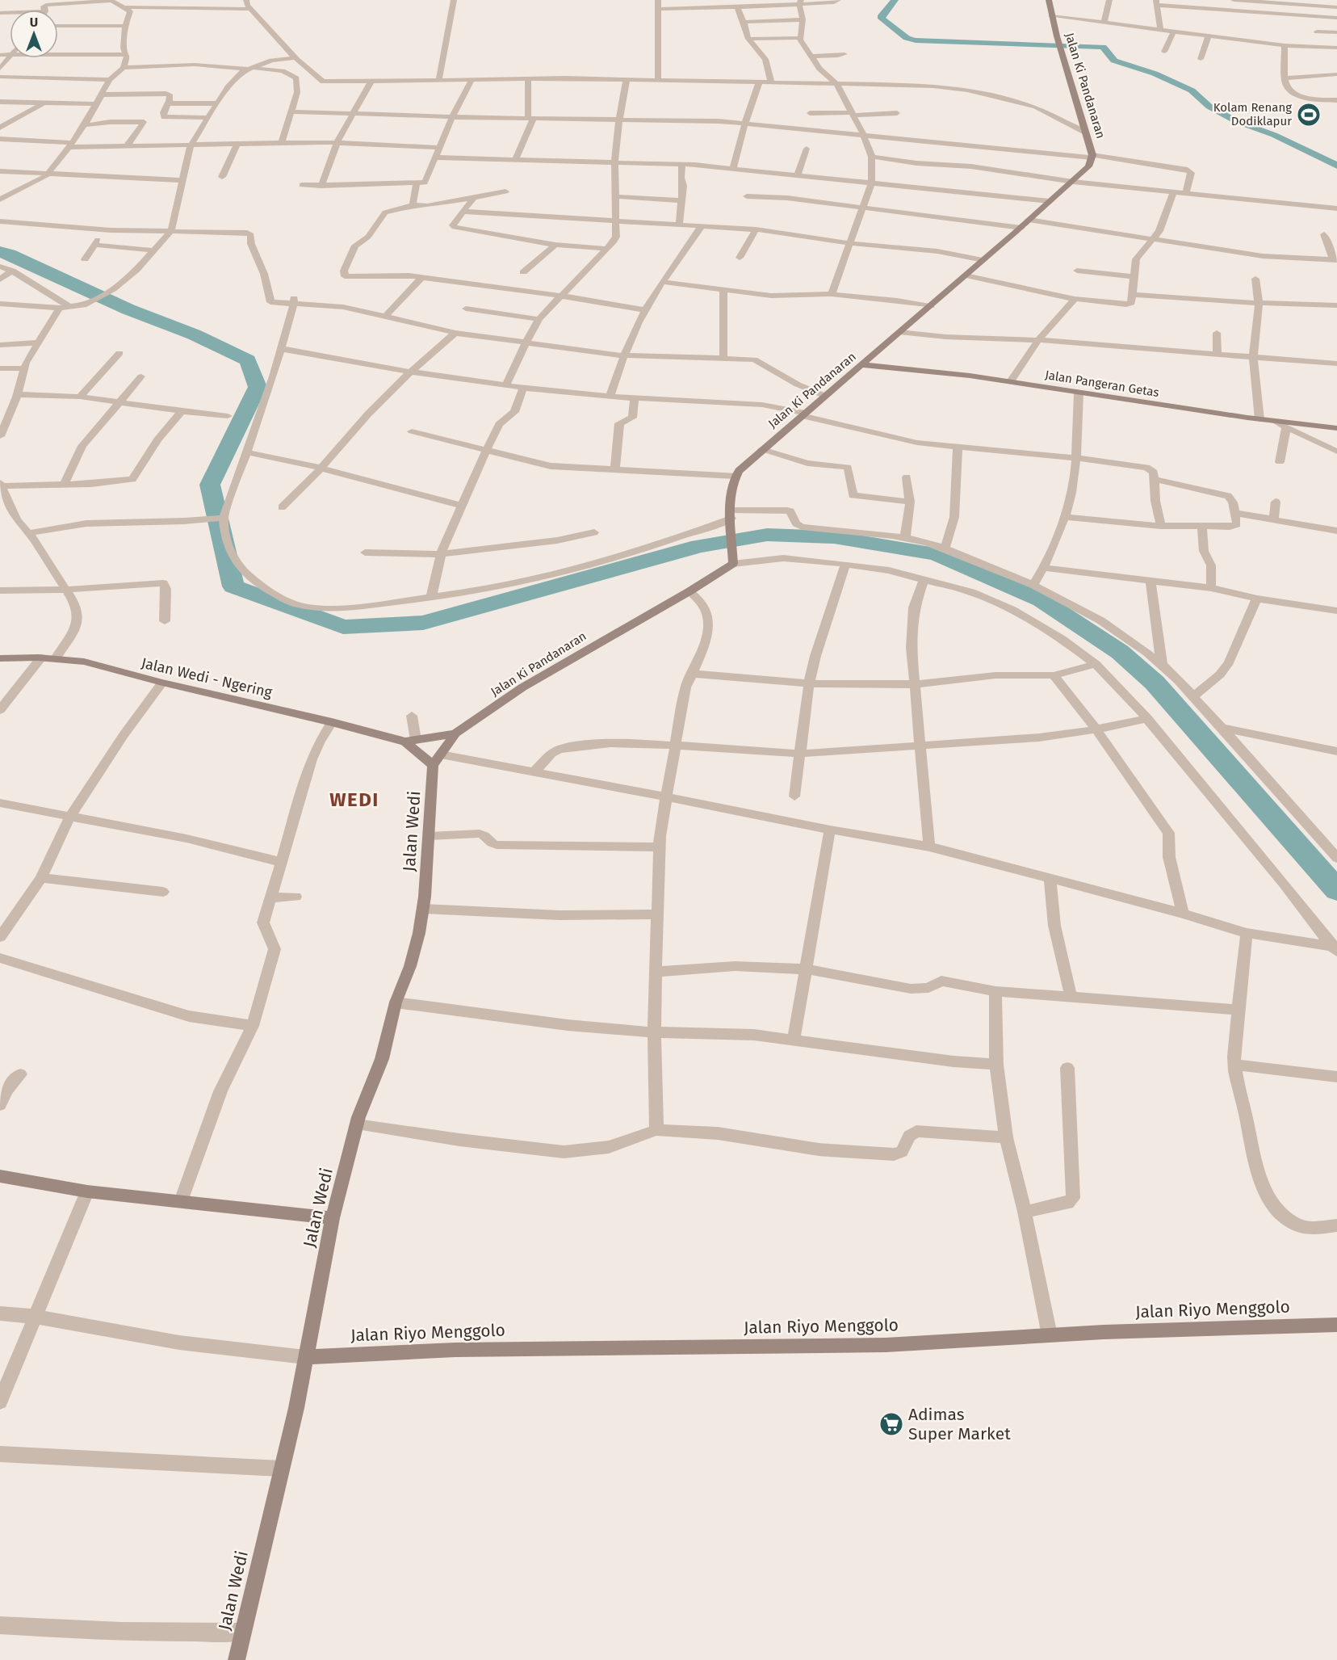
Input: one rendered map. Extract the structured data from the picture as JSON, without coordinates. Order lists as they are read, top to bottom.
{
  "streets": {
    "main road": [
      "Jalan Ki Pandanaran",
      "Jalan Pangeran Getas",
      "Jalan Wedi - Ngering",
      "Jalan Wedi",
      "Jalan Riyo Menggolo"
    ]
  },
  "crossings": [
    ["Jalan Ki Pandanaran", "Jalan Pangeran Getas"],
    ["Jalan Wedi", "Jalan Riyo Menggolo"]
  ],
  "districts": ["WEDI"],
  "places": {
    "sports": ["Kolam Renang Dodiklapur"],
    "supermarket": ["Adimas Super Market"]
  },
  "north": "top"
}
